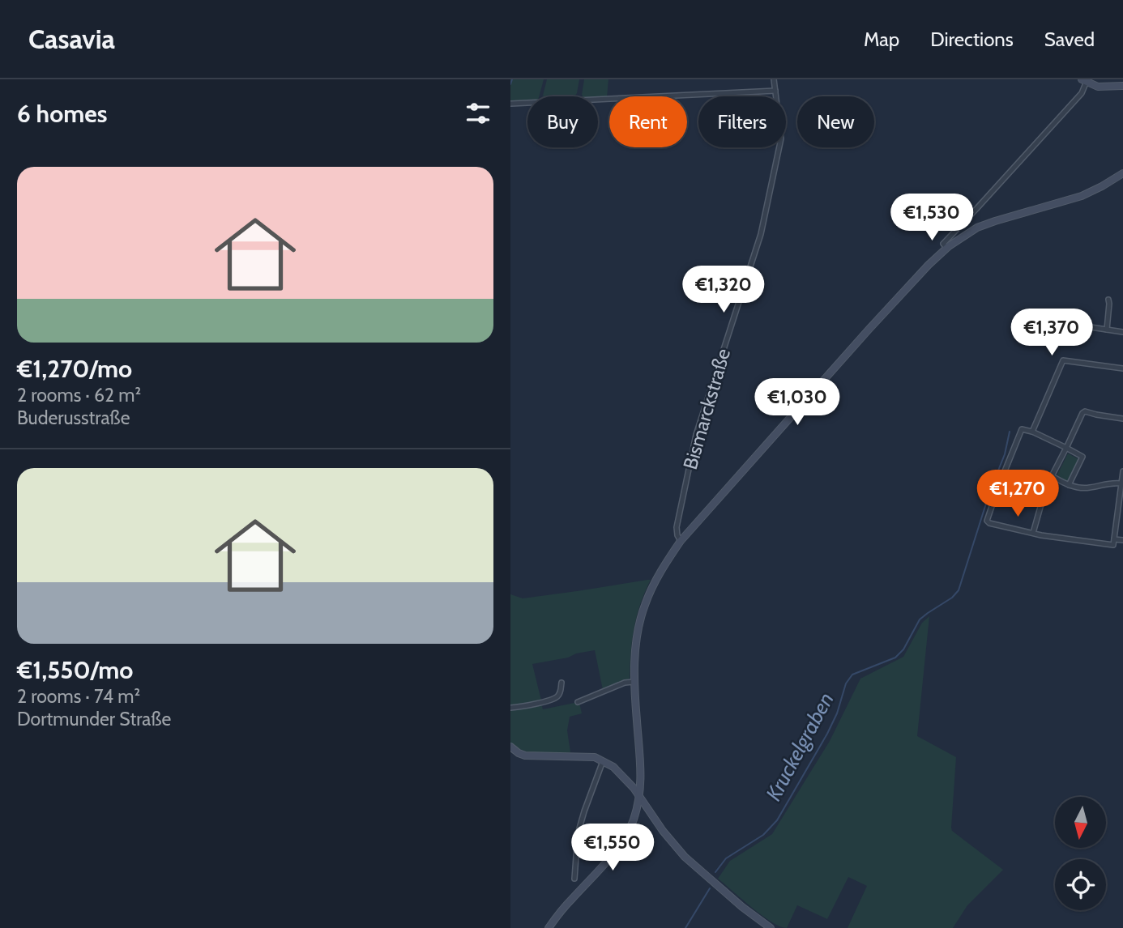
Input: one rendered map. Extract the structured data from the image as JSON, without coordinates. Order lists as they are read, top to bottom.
{
  "streets": {
    "street": ["Bismarckstraße"]
  },
  "water": ["Kruckelgraben"],
  "north": "bottom",
  "page": {
    "header": "Casavia",
    "nav": ["Map", "Directions", "Saved"],
    "heading": "6 homes",
    "chip": [
      "Buy",
      "Rent",
      "Filters",
      "New"
    ],
    "list": [
      {
        "name": "€1,270/mo",
        "note": "2 rooms · 62 m² · Buderusstraße"
      },
      {
        "name": "€1,550/mo",
        "note": "2 rooms · 74 m² · Dortmunder Straße"
      }
    ],
    "price": [
      "€1,530",
      "€1,320",
      "€1,370",
      "€1,030",
      "€1,270",
      "€1,550"
    ]
  }
}
